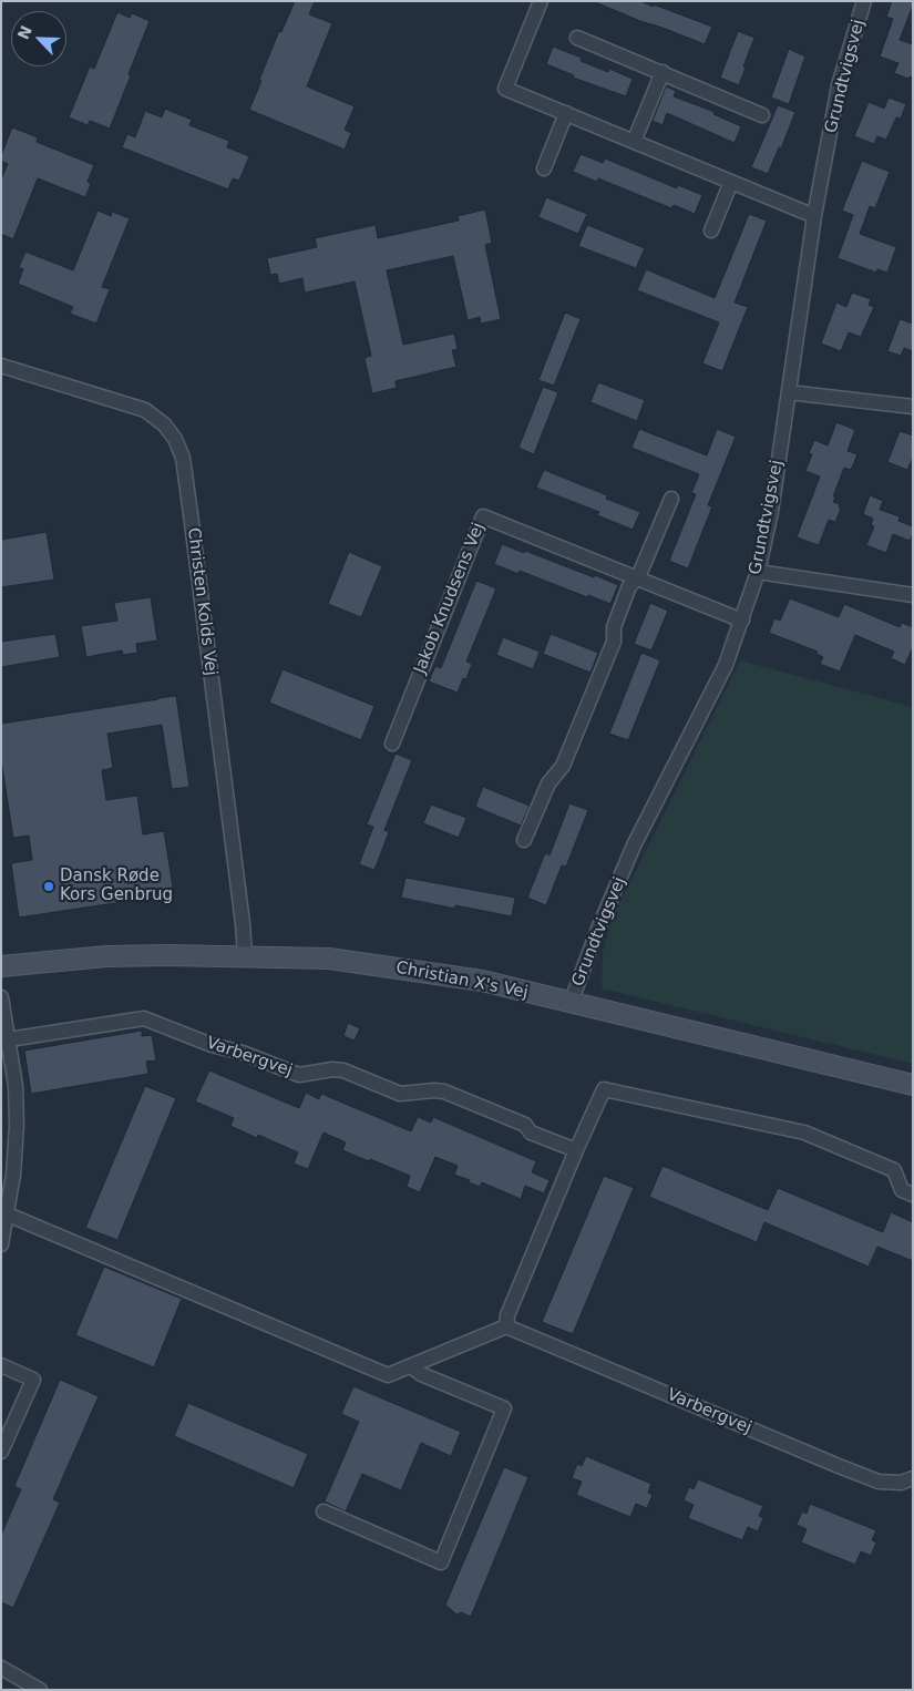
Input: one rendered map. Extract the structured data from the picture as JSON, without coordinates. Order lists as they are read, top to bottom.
{
  "streets": {
    "street": [
      "Grundtvigsvej",
      "Jakob Knudsens Vej",
      "Christen Kolds Vej",
      "Christian X's Vej",
      "Varbergvej"
    ]
  },
  "crossings": [
    ["Grundtvigsvej", "Jakob Knudsens Vej"],
    ["Grundtvigsvej", "Christian X's Vej"],
    ["Christen Kolds Vej", "Christian X's Vej"]
  ],
  "places": ["Dansk Røde Kors Genbrug"],
  "north": "top left"
}
